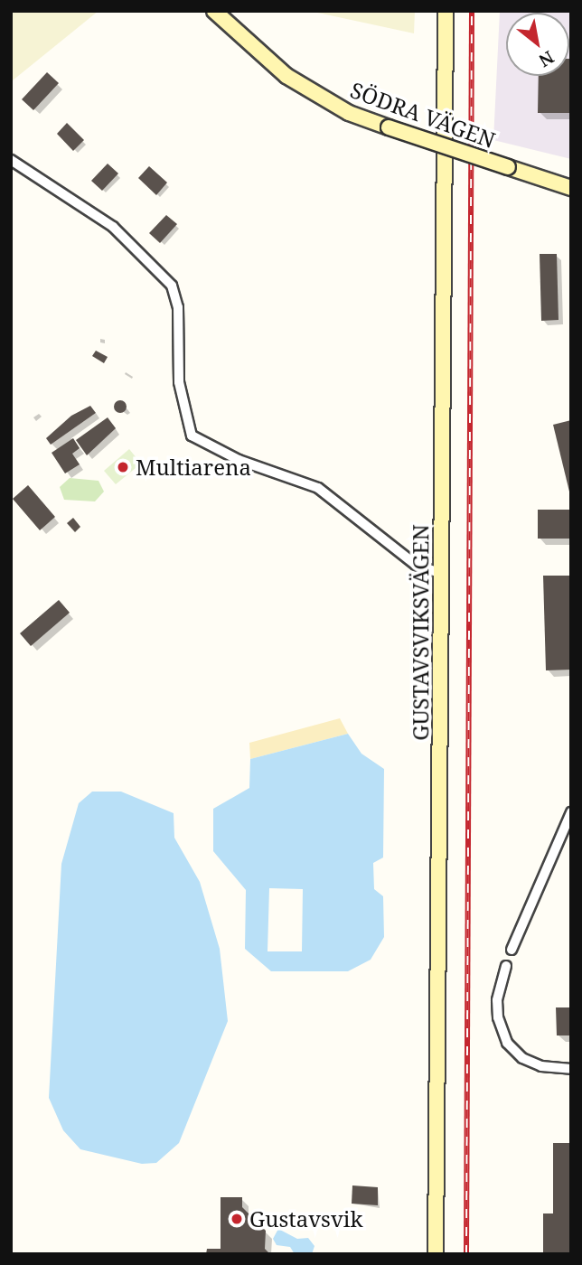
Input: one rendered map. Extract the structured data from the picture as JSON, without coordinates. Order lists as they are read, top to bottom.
{
  "streets": {
    "street": ["SÖDRA VÄGEN", "GUSTAVSVIKSVÄGEN"]
  },
  "places": ["Multiarena", "Gustavsvik"],
  "north": "bottom right"
}
